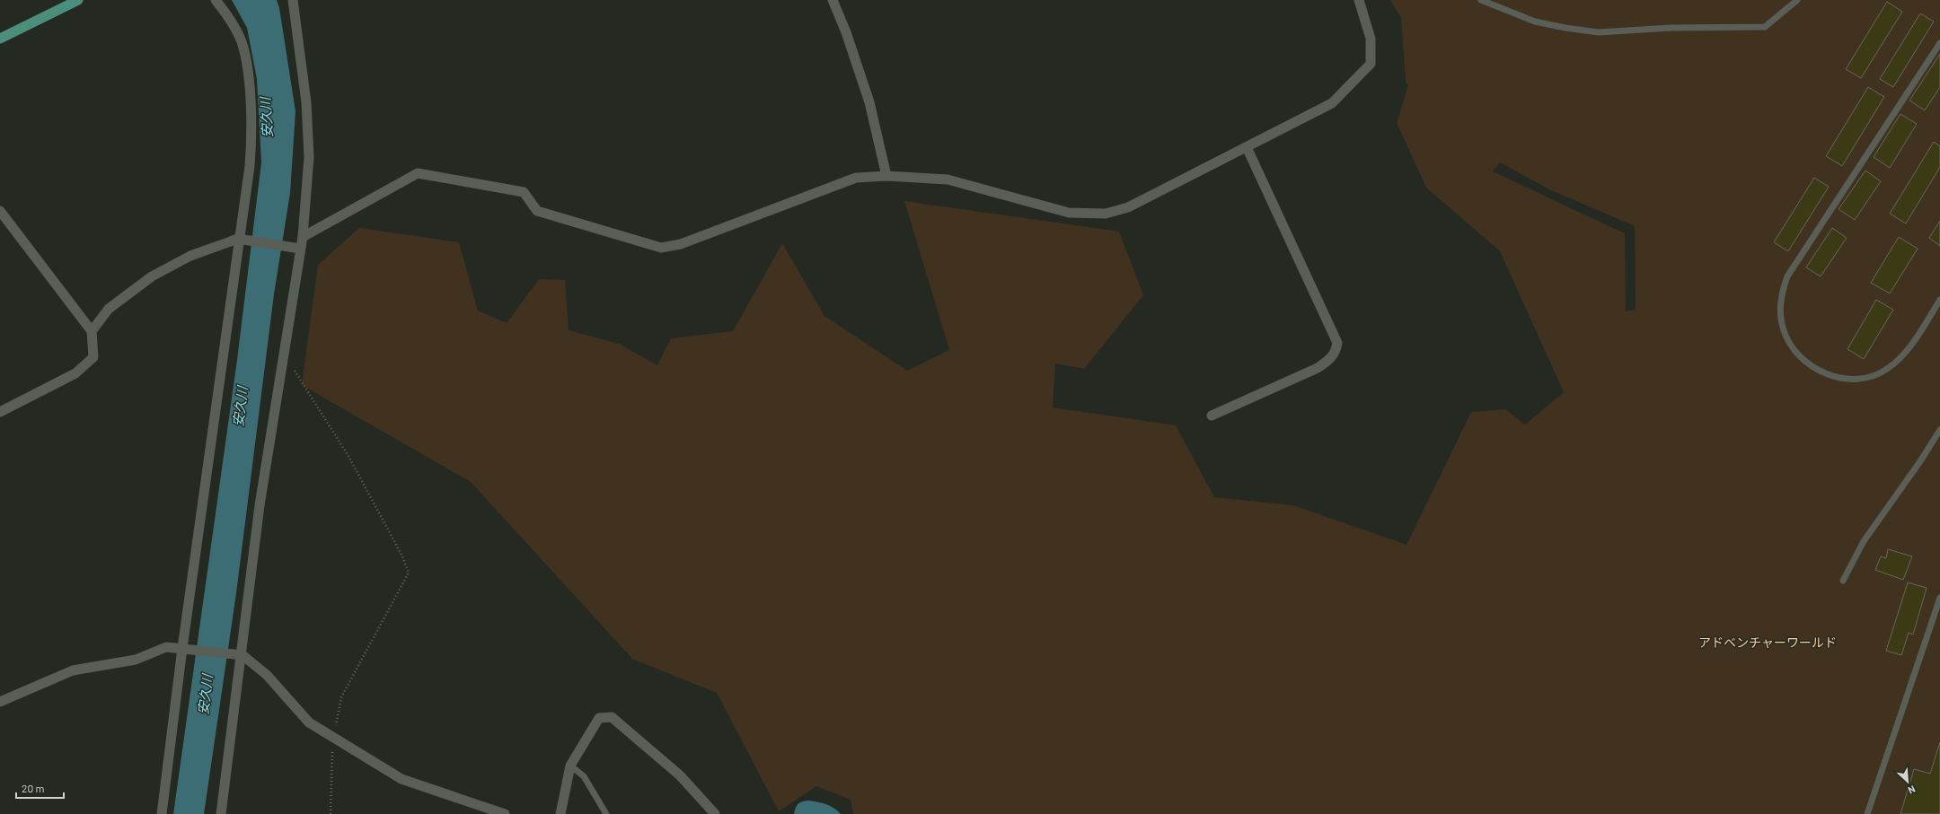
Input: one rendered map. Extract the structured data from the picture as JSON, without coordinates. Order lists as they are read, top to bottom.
{
  "water": ["安久川"],
  "parks": ["アドベンチャーワールド"],
  "scale_bar": "20 m",
  "north": "bottom right"
}
